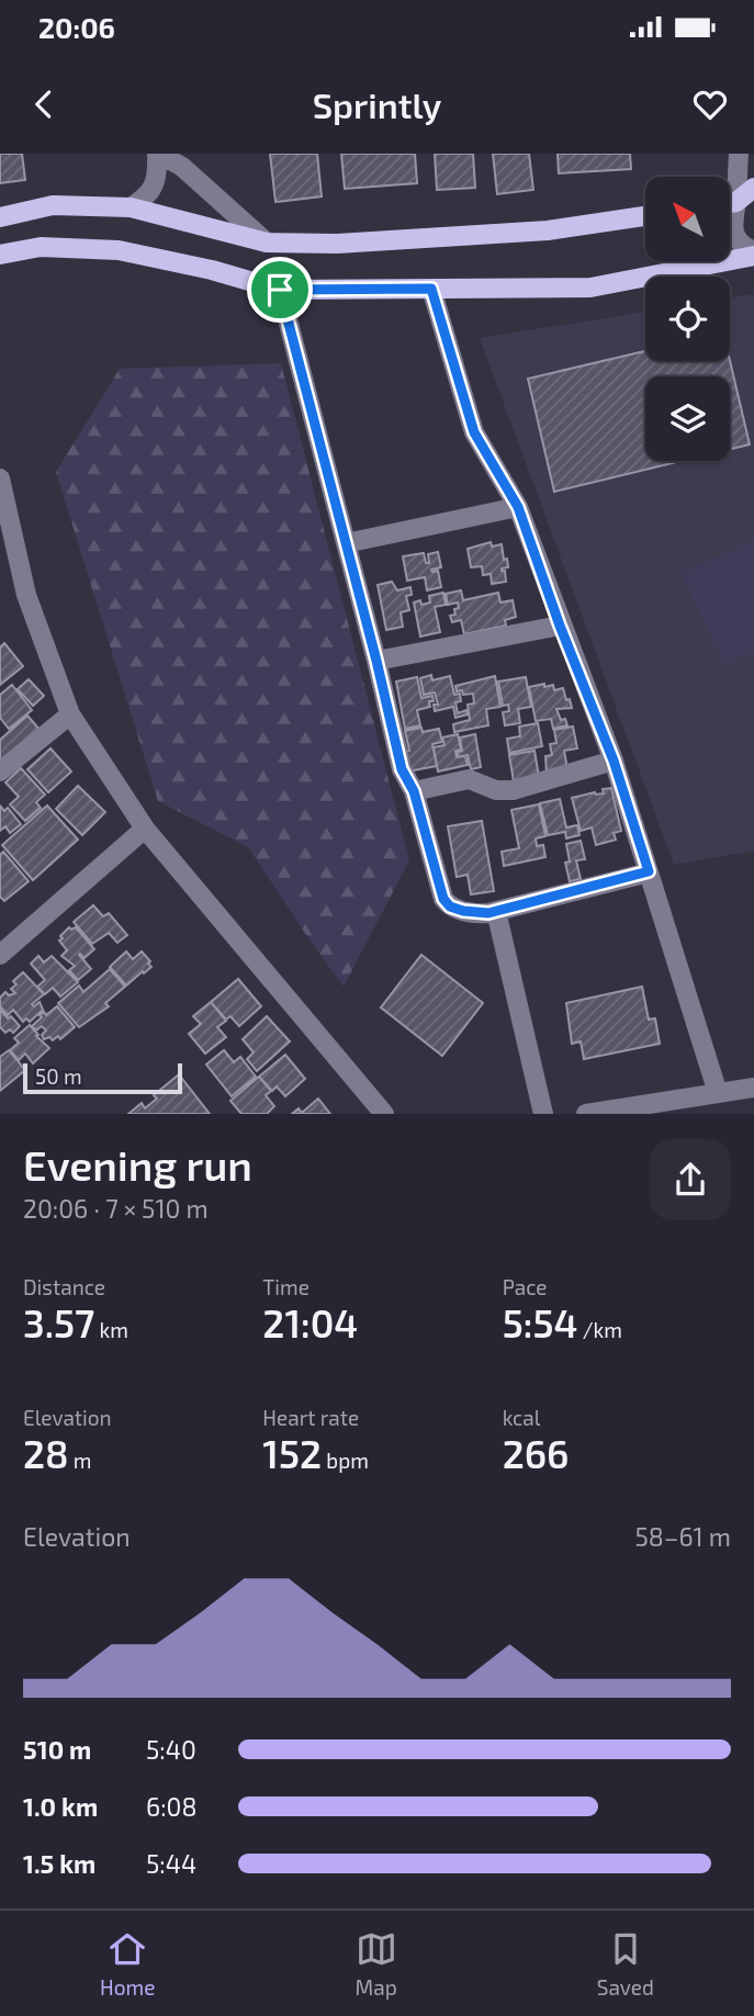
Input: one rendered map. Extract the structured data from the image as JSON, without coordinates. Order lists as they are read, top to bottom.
{
  "scale_bar": "50 m",
  "north": "top left",
  "page": {
    "status": "20:06",
    "header": "Sprintly",
    "scale": "50 m",
    "heading": ["Evening run", "20:06 · 7 × 510 m"],
    "stats": [
      ["Distance", "3.57 km"],
      ["Time", "21:04"],
      ["Pace", "5:54 /km"],
      ["Elevation", "28 m"],
      ["Heart rate", "152 bpm"],
      ["kcal", "266"]
    ],
    "chart": ["Elevation", "58–61 m"],
    "list": [
      {
        "name": "510 m",
        "note": "5:40"
      },
      {
        "name": "1.0 km",
        "note": "6:08"
      },
      {
        "name": "1.5 km",
        "note": "5:44"
      }
    ],
    "tabs": ["Home", "Map", "Saved"]
  }
}
